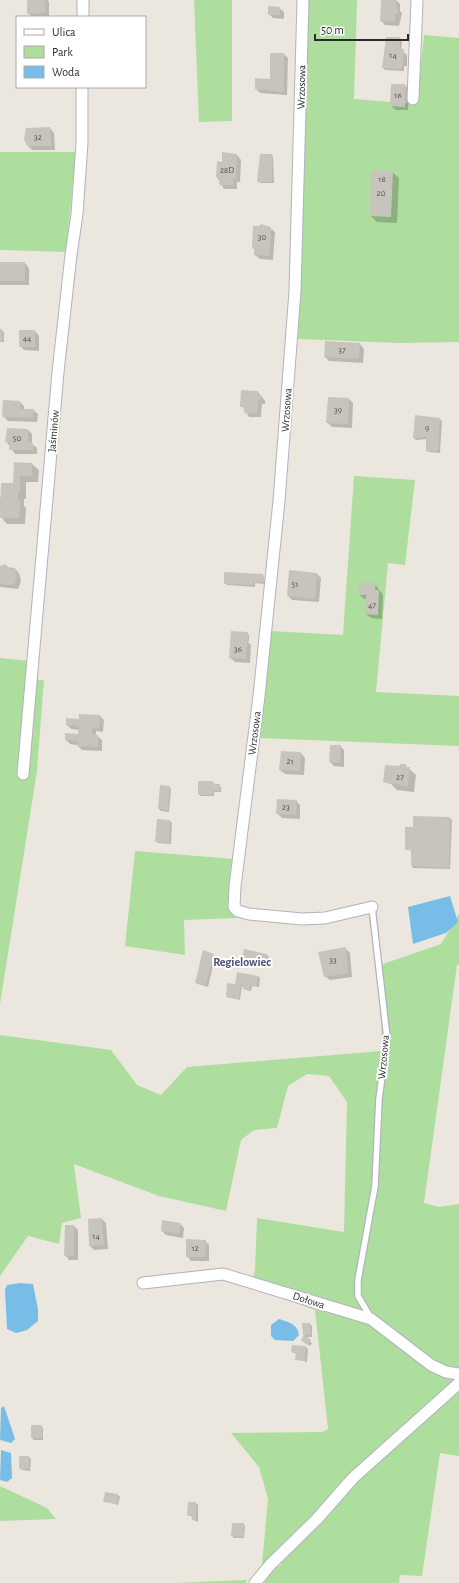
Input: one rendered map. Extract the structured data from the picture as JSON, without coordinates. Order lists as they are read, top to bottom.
{
  "streets": {
    "street": ["Wrzosowa", "Jaśminów", "Dołowa"]
  },
  "crossings": [
    ["Wrzosowa", "Dołowa"]
  ],
  "districts": ["Regielowiec"],
  "house_numbers": [
    "14",
    "16",
    "32",
    "28D",
    "18",
    "20",
    "30",
    "44",
    "37",
    "39",
    "9",
    "50",
    "51",
    "47",
    "36",
    "21",
    "27",
    "23",
    "33",
    "14",
    "12"
  ],
  "legend": ["Ulica", "Park", "Woda"],
  "scale_bar": "50 m"
}
